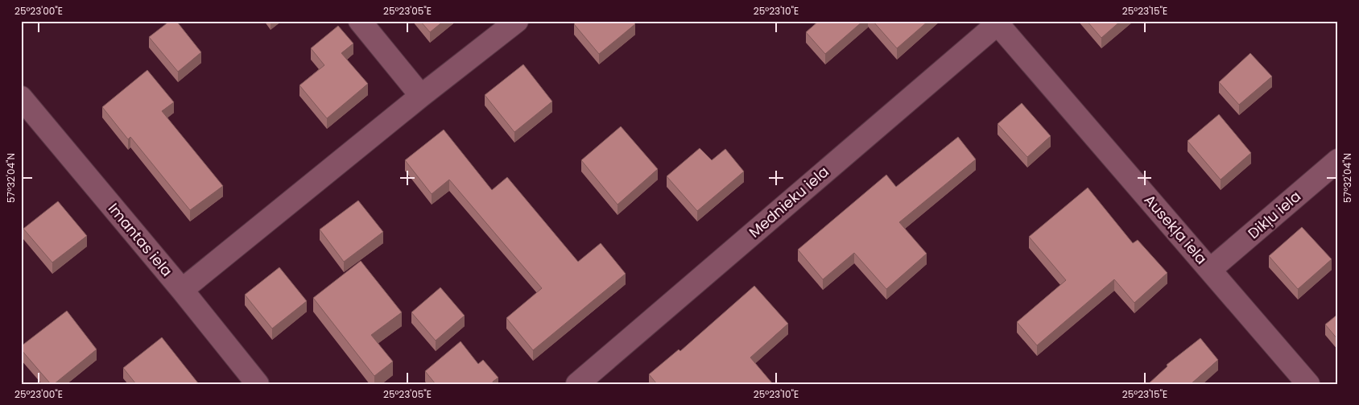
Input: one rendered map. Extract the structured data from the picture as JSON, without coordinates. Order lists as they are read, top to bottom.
{
  "streets": {
    "street": [
      "Mednieku iela",
      "Dikļu iela",
      "Ausekļa iela",
      "Imantas iela"
    ]
  },
  "crossings": [
    ["Mednieku iela", "Ausekļa iela"],
    ["Dikļu iela", "Ausekļa iela"]
  ],
  "coordinates": [
    "25°23'00\"E",
    "25°23'05\"E",
    "25°23'10\"E",
    "25°23'15\"E",
    "57°32'04\"N"
  ]
}
